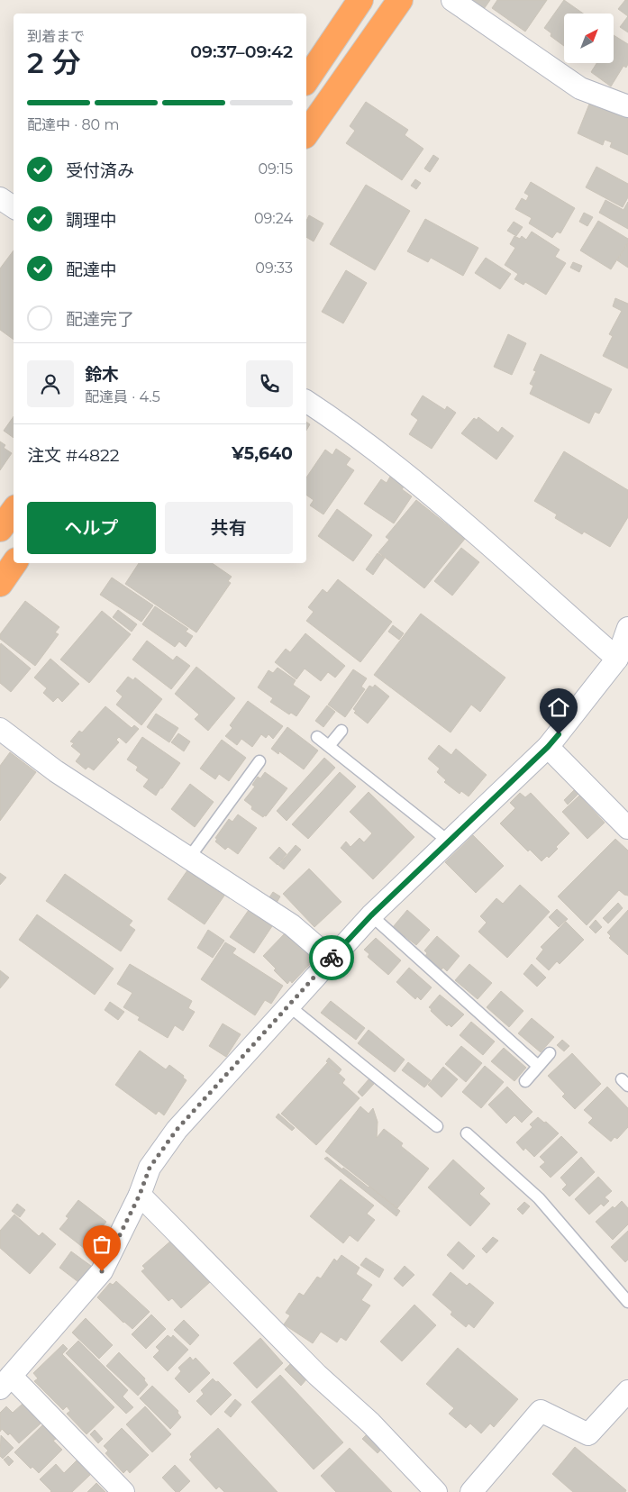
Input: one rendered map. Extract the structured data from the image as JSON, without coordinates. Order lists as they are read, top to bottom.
{
  "north": "top right",
  "page": {
    "heading": ["2 分", "到着まで", "09:37–09:42"],
    "panel": [
      "鈴木",
      "配達員 · 4.5",
      "注文 #4822",
      "¥5,640"
    ],
    "bar": "配達中 · 80 m",
    "list": [
      ["受付済み", "09:15"],
      ["調理中", "09:24"],
      ["配達中", "09:33"],
      "配達完了"
    ],
    "buttons": ["ヘルプ", "共有"]
  }
}
